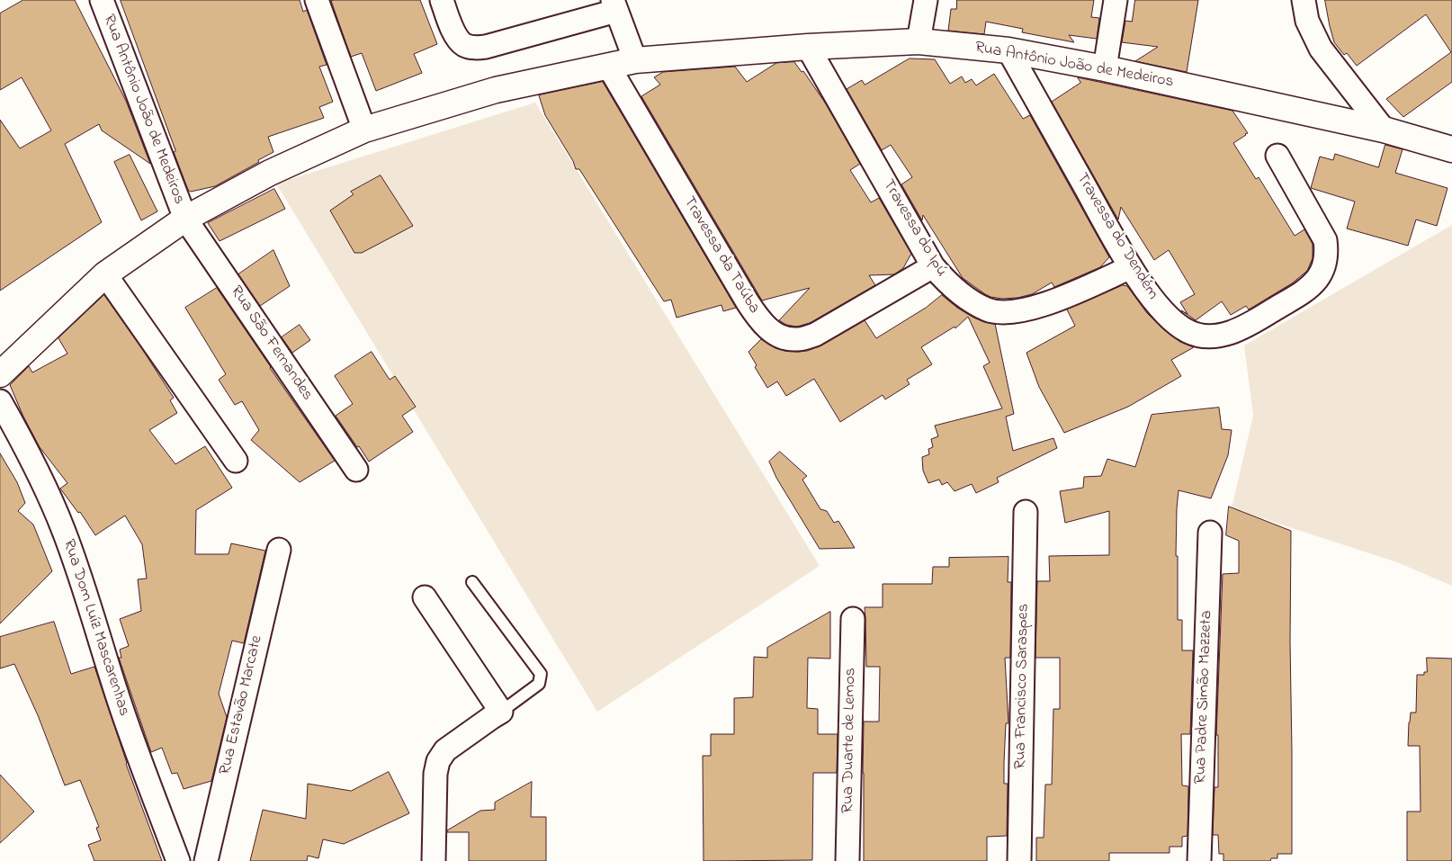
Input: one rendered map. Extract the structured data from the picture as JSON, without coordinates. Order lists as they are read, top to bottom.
{
  "streets": {
    "street": [
      "Rua Antônio João de Medeiros",
      "Travessa do Ipú",
      "Travessa do Dendém",
      "Travessa da Taúba",
      "Rua São Fernandes",
      "Rua Dom Luíz Mascarenhas",
      "Rua Francisco Saraspes",
      "Rua Padre Simão Mazzeta",
      "Rua Estavão Marcate",
      "Rua Duarte de Lemos"
    ]
  },
  "crossings": [
    ["Rua Antônio João de Medeiros", "Travessa do Ipú"],
    ["Rua Antônio João de Medeiros", "Travessa do Dendém"],
    ["Rua Antônio João de Medeiros", "Travessa da Taúba"],
    ["Rua Antônio João de Medeiros", "Rua São Fernandes"],
    ["Travessa do Ipú", "Travessa do Dendém"],
    ["Travessa do Ipú", "Travessa da Taúba"]
  ]
}
